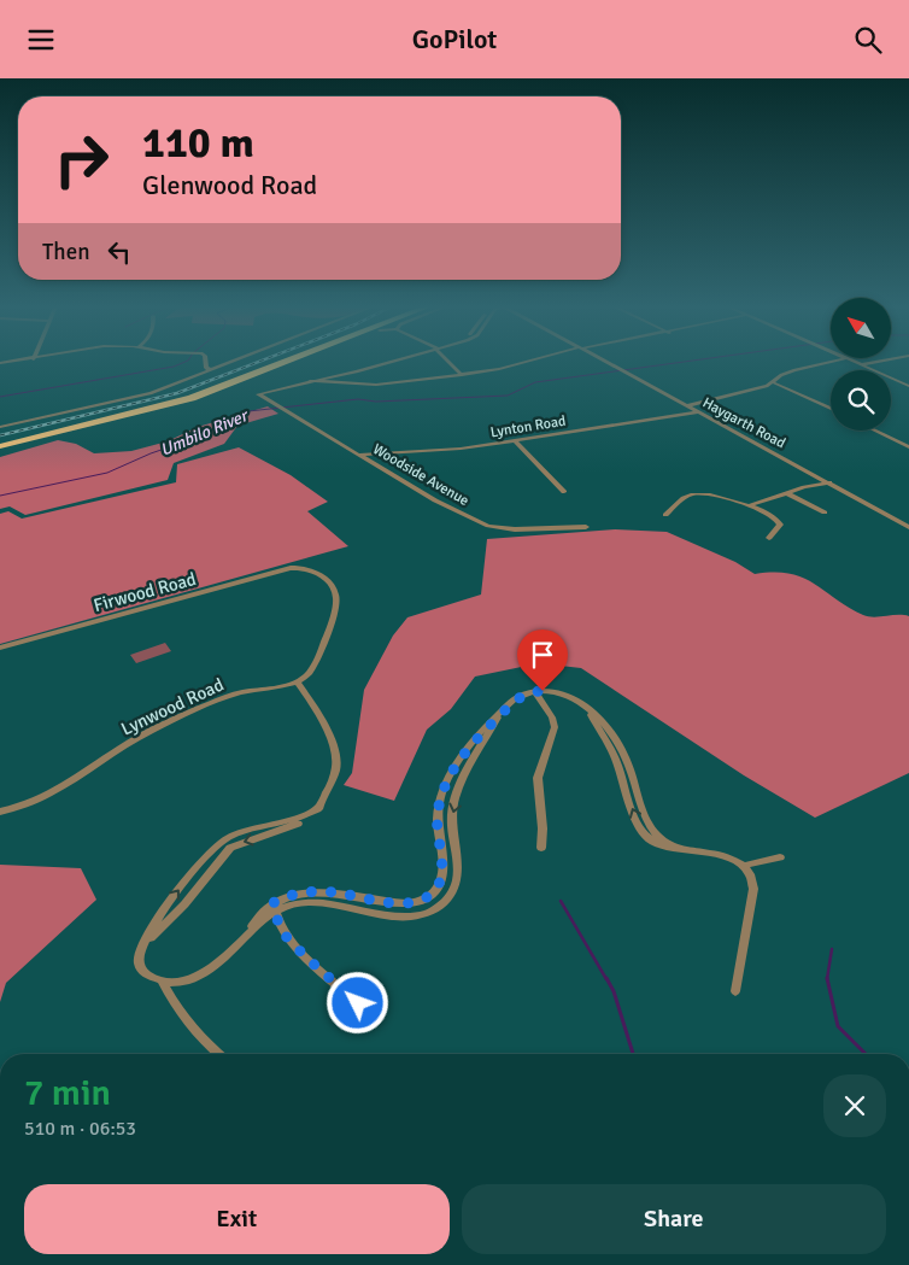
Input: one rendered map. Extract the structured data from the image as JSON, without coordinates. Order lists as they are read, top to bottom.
{
  "streets": {
    "street": [
      "Haygarth Road",
      "Lynton Road",
      "Woodside Avenue",
      "Firwood Road",
      "Lynwood Road"
    ]
  },
  "crossings": [
    ["Haygarth Road", "Lynton Road"],
    ["Lynton Road", "Woodside Avenue"],
    ["Firwood Road", "Lynwood Road"]
  ],
  "water": ["Umbilo River"],
  "north": "top left",
  "page": {
    "header": "GoPilot",
    "turn": ["110 m", "Glenwood Road"],
    "then": "Then",
    "heading": ["7 min", "510 m · 06:53"],
    "buttons": ["Exit", "Share"]
  }
}
